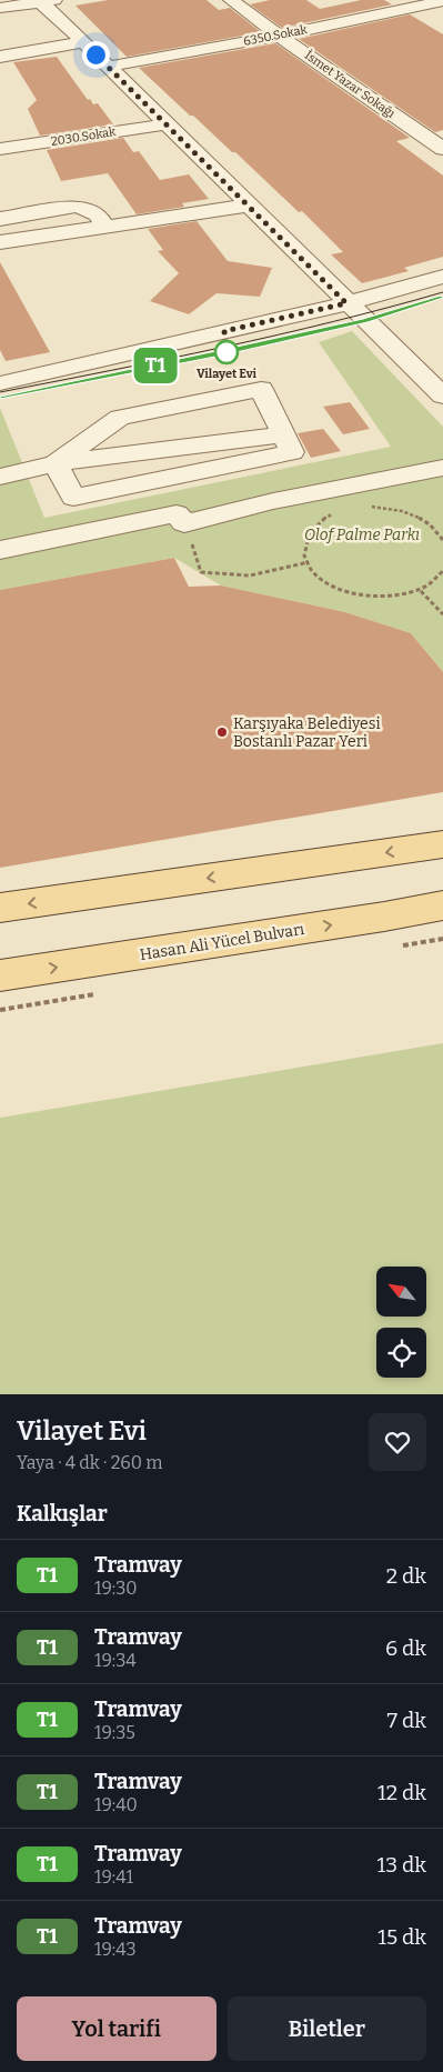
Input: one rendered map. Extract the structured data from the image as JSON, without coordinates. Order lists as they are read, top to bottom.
{
  "streets": {
    "main road": ["Hasan Ali Yücel Bulvarı"],
    "street": ["6350.Sokak", "İsmet Yazar Sokağı", "2030.Sokak"]
  },
  "crossings": [
    ["6350.Sokak", "İsmet Yazar Sokağı"]
  ],
  "parks": ["Olof Palme Parkı"],
  "places": ["Vilayet Evi", "Karşıyaka Belediyesi Bostanlı Pazar Yeri"],
  "lines": ["tram line T1"],
  "north": "top left",
  "page": {
    "on_map": "T1",
    "heading": [
      ["Vilayet Evi", "Yaya · 4 dk · 260 m"],
      "Kalkışlar"
    ],
    "list": [
      {
        "mark": "T1",
        "name": "Tramvay",
        "note": "19:30",
        "value": "2 dk"
      },
      {
        "mark": "T1",
        "name": "Tramvay",
        "note": "19:34",
        "value": "6 dk"
      },
      {
        "mark": "T1",
        "name": "Tramvay",
        "note": "19:35",
        "value": "7 dk"
      },
      {
        "mark": "T1",
        "name": "Tramvay",
        "note": "19:40",
        "value": "12 dk"
      },
      {
        "mark": "T1",
        "name": "Tramvay",
        "note": "19:41",
        "value": "13 dk"
      },
      {
        "mark": "T1",
        "name": "Tramvay",
        "note": "19:43",
        "value": "15 dk"
      }
    ],
    "buttons": ["Yol tarifi", "Biletler"]
  }
}
